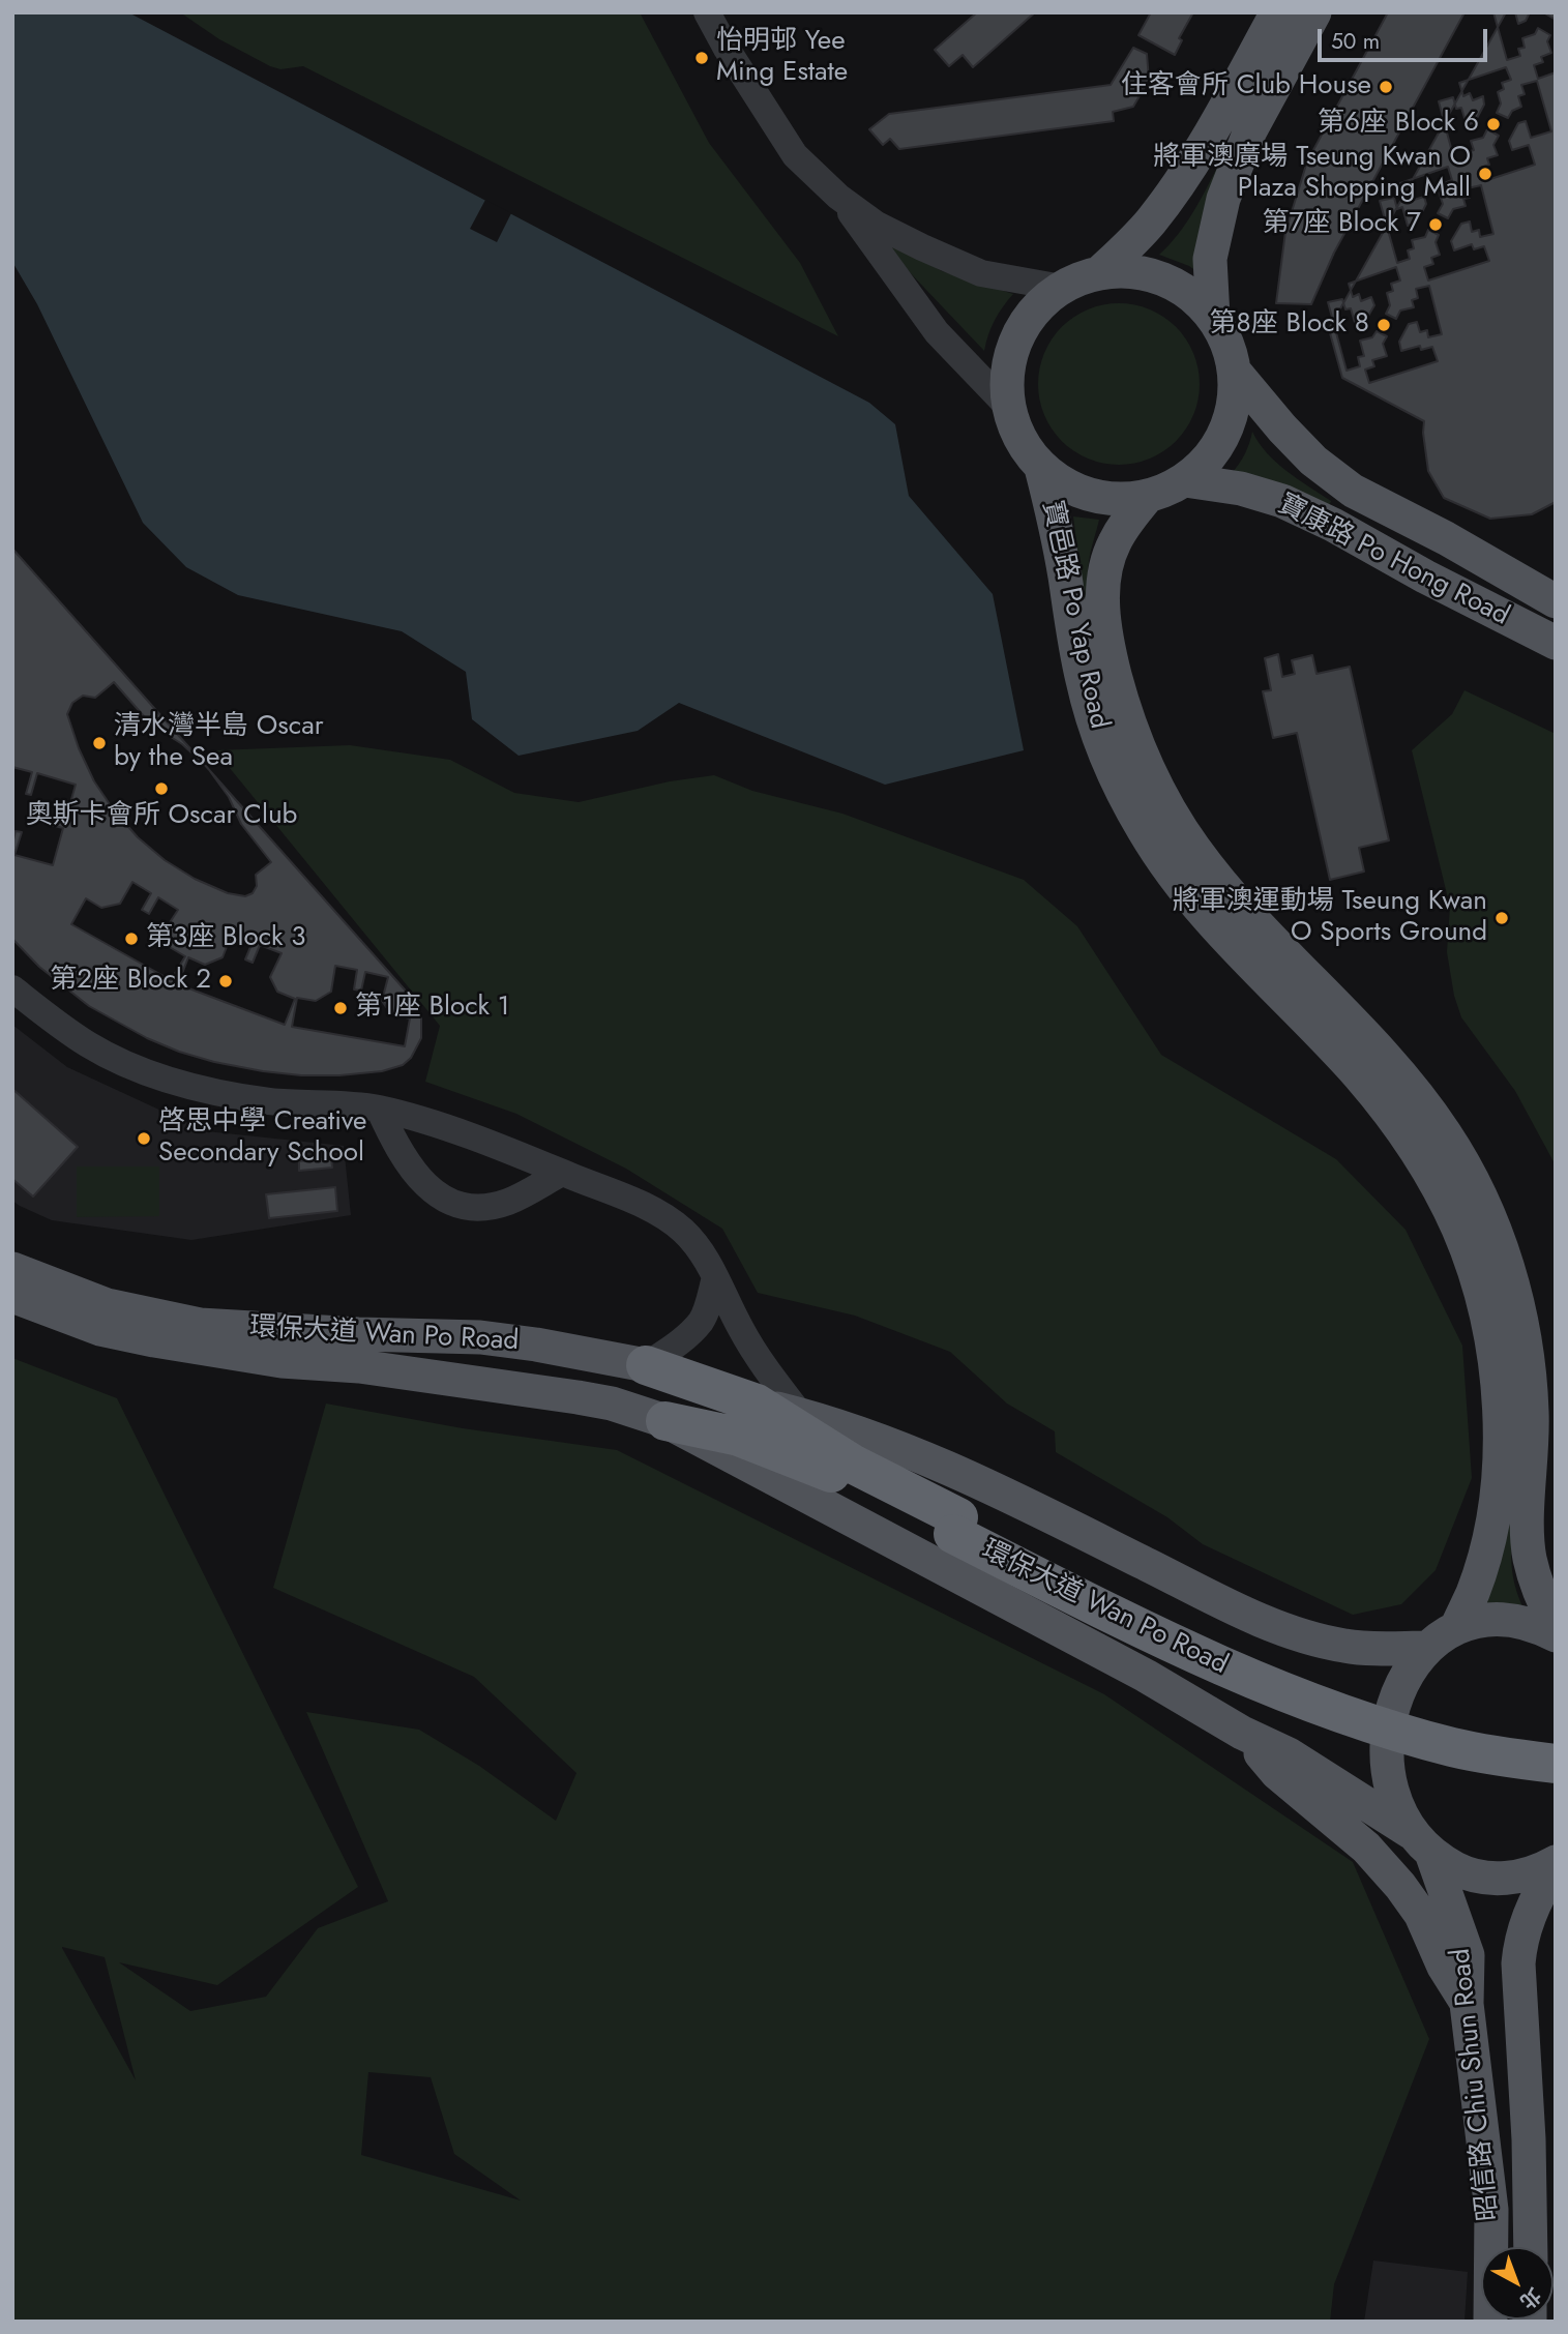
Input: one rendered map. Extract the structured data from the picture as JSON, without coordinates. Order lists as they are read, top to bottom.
{
  "streets": {
    "highway": ["環保大道 Wan Po Road"],
    "main road": ["寶康路 Po Hong Road", "寶邑路 Po Yap Road", "昭信路 Chiu Shun Road"]
  },
  "crossings": [
    ["寶康路 Po Hong Road", "寶邑路 Po Yap Road"],
    ["寶邑路 Po Yap Road", "昭信路 Chiu Shun Road"],
    ["環保大道 Wan Po Road", "昭信路 Chiu Shun Road"]
  ],
  "places": [
    "怡明邨 Yee Ming Estate",
    "住客會所 Club House",
    "第6座 Block 6",
    "將軍澳廣場 Tseung Kwan O Plaza Shopping Mall",
    "第7座 Block 7",
    "第8座 Block 8",
    "清水灣半島 Oscar by the Sea",
    "奧斯卡會所 Oscar Club",
    "將軍澳運動場 Tseung Kwan O Sports Ground",
    "第3座 Block 3",
    "第2座 Block 2",
    "第1座 Block 1",
    "啓思中學 Creative Secondary School"
  ],
  "scale_bar": "50 m",
  "north": "bottom right"
}
